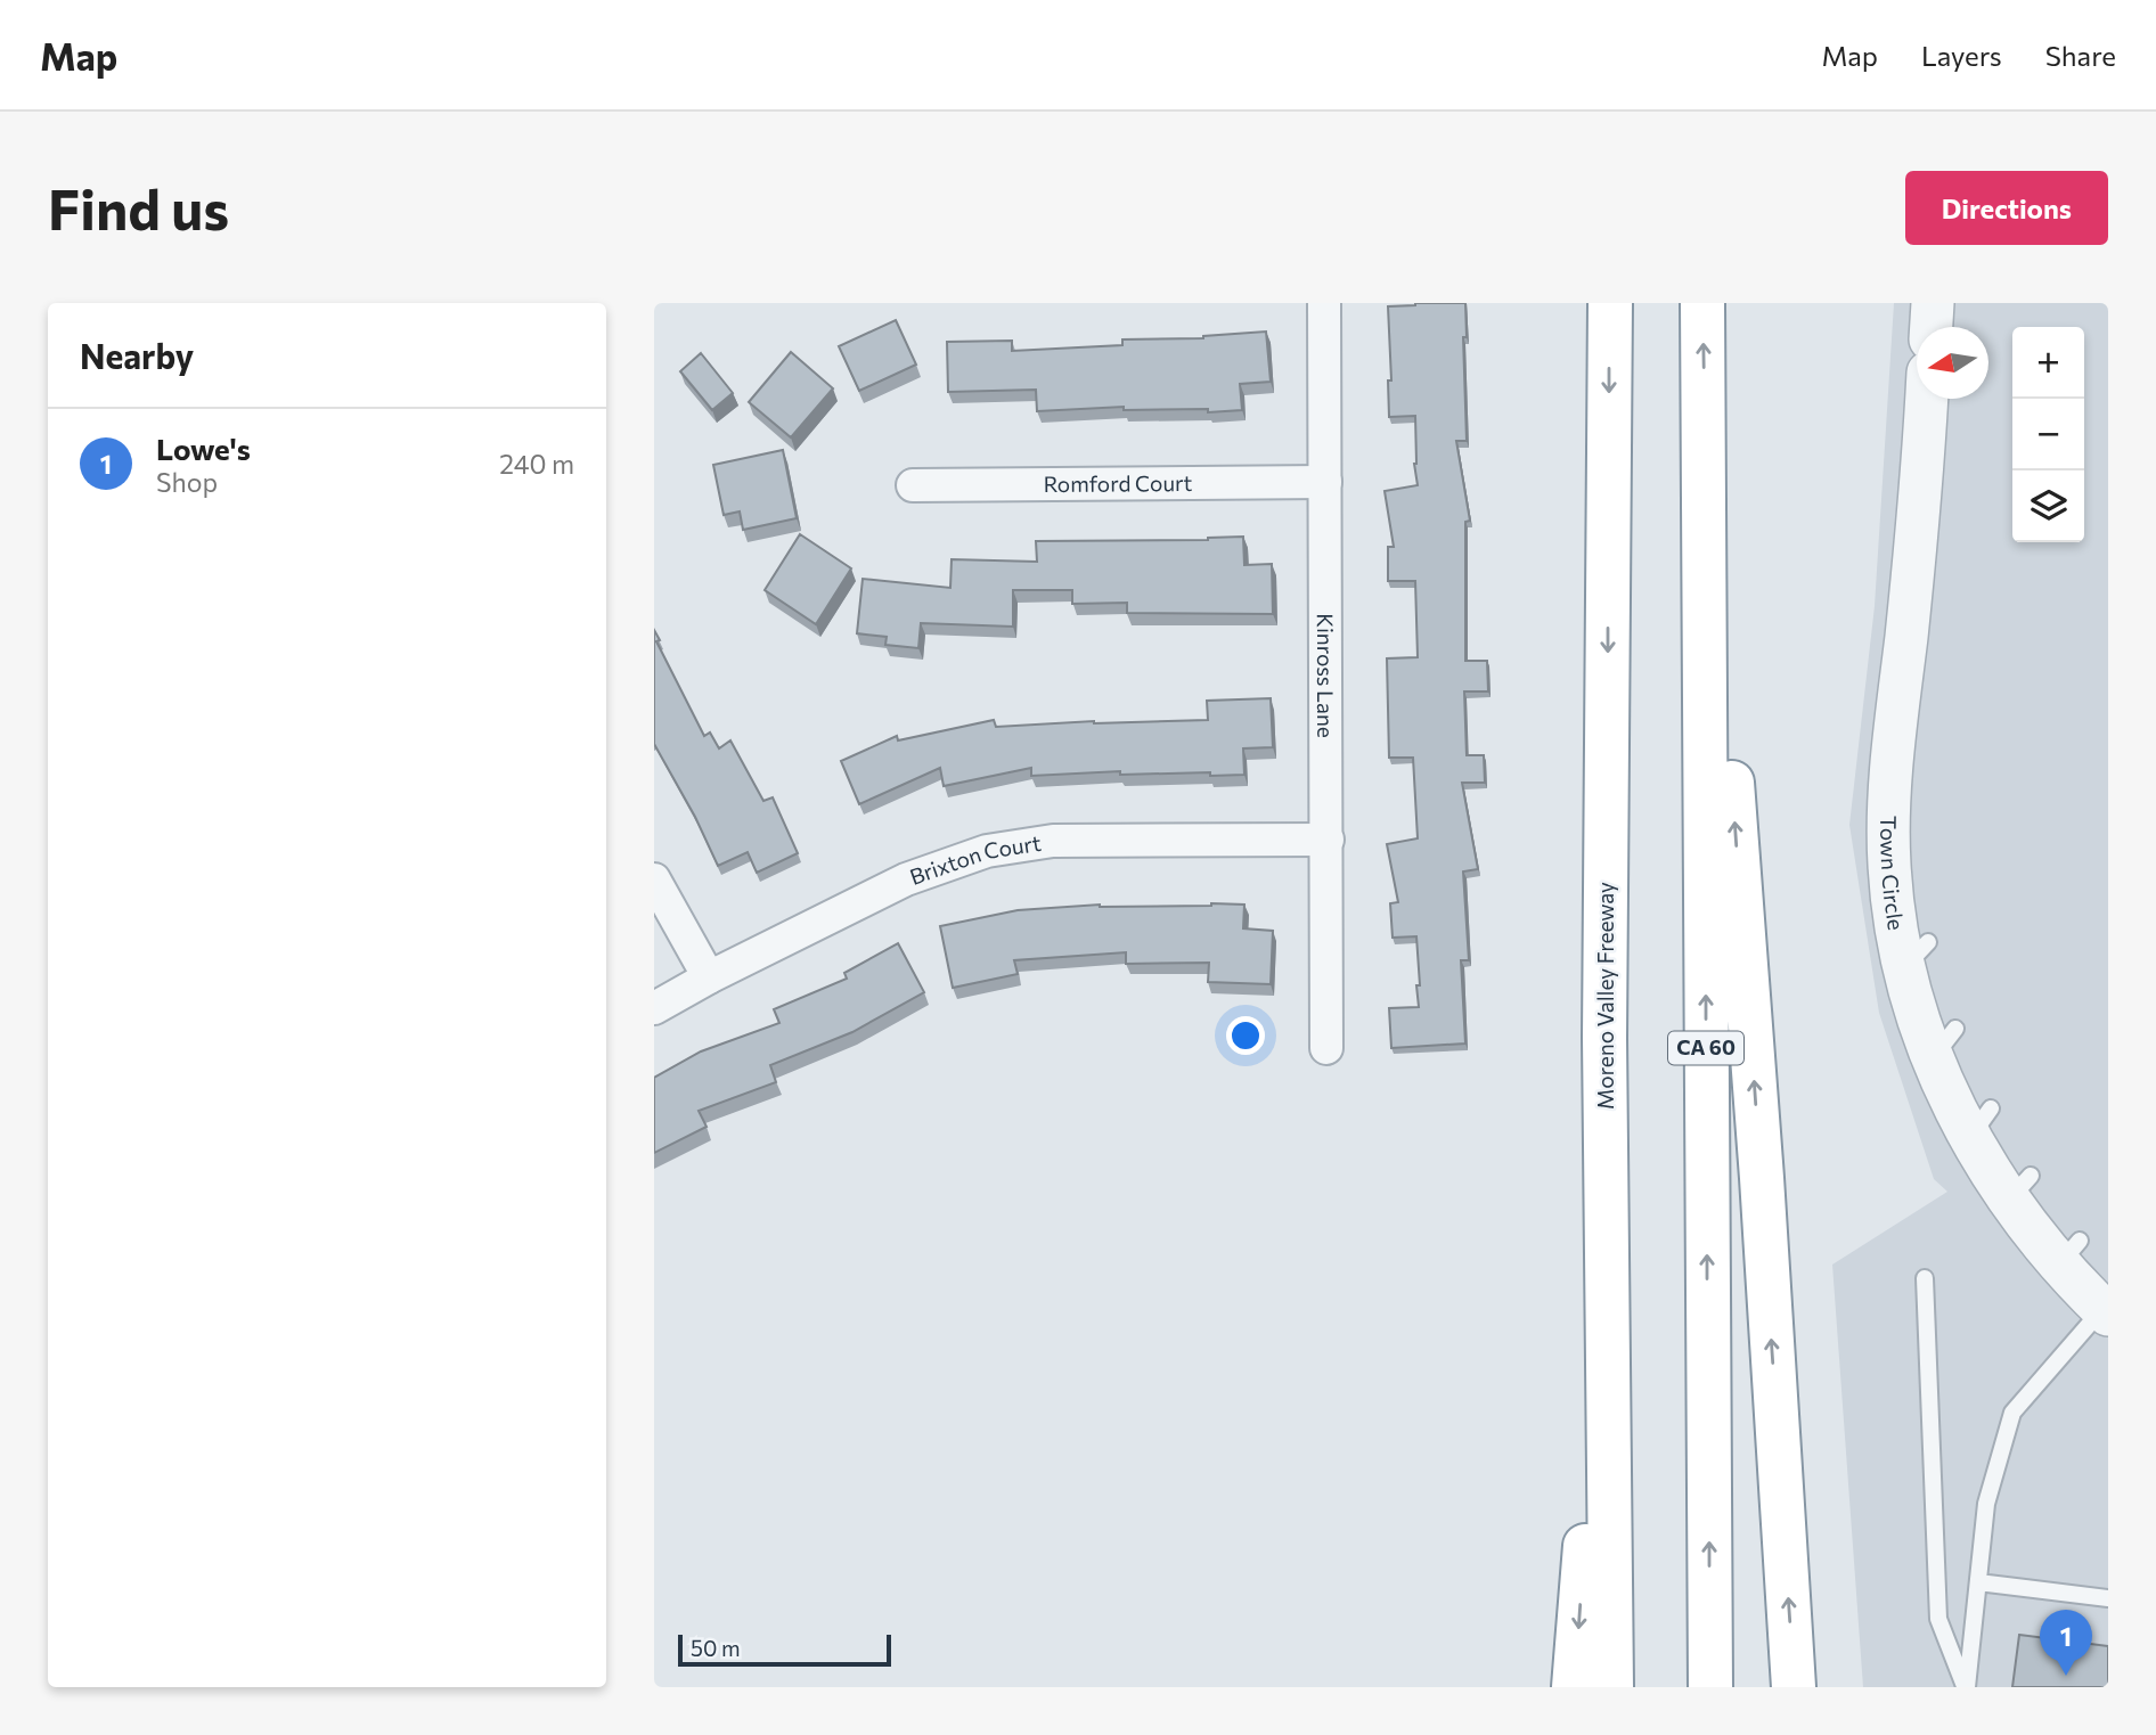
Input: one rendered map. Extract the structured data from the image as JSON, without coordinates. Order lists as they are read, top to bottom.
{
  "streets": {
    "highway": ["Moreno Valley Freeway", "CA 60"],
    "street": [
      "Romford Court",
      "Kinross Lane",
      "Brixton Court",
      "Town Circle"
    ]
  },
  "crossings": [
    ["Romford Court", "Kinross Lane"],
    ["Kinross Lane", "Brixton Court"]
  ],
  "scale_bar": "50 m",
  "north": "left",
  "page": {
    "header": "Map",
    "nav": ["Map", "Layers", "Share"],
    "buttons": "Directions",
    "title": "Find us",
    "heading": "Nearby",
    "map_buttons": ["+", "−"],
    "list": [
      {
        "mark": "1",
        "name": "Lowe's",
        "note": "Shop",
        "value": "240 m"
      }
    ],
    "pins": "1",
    "scale": "50 m"
  }
}
